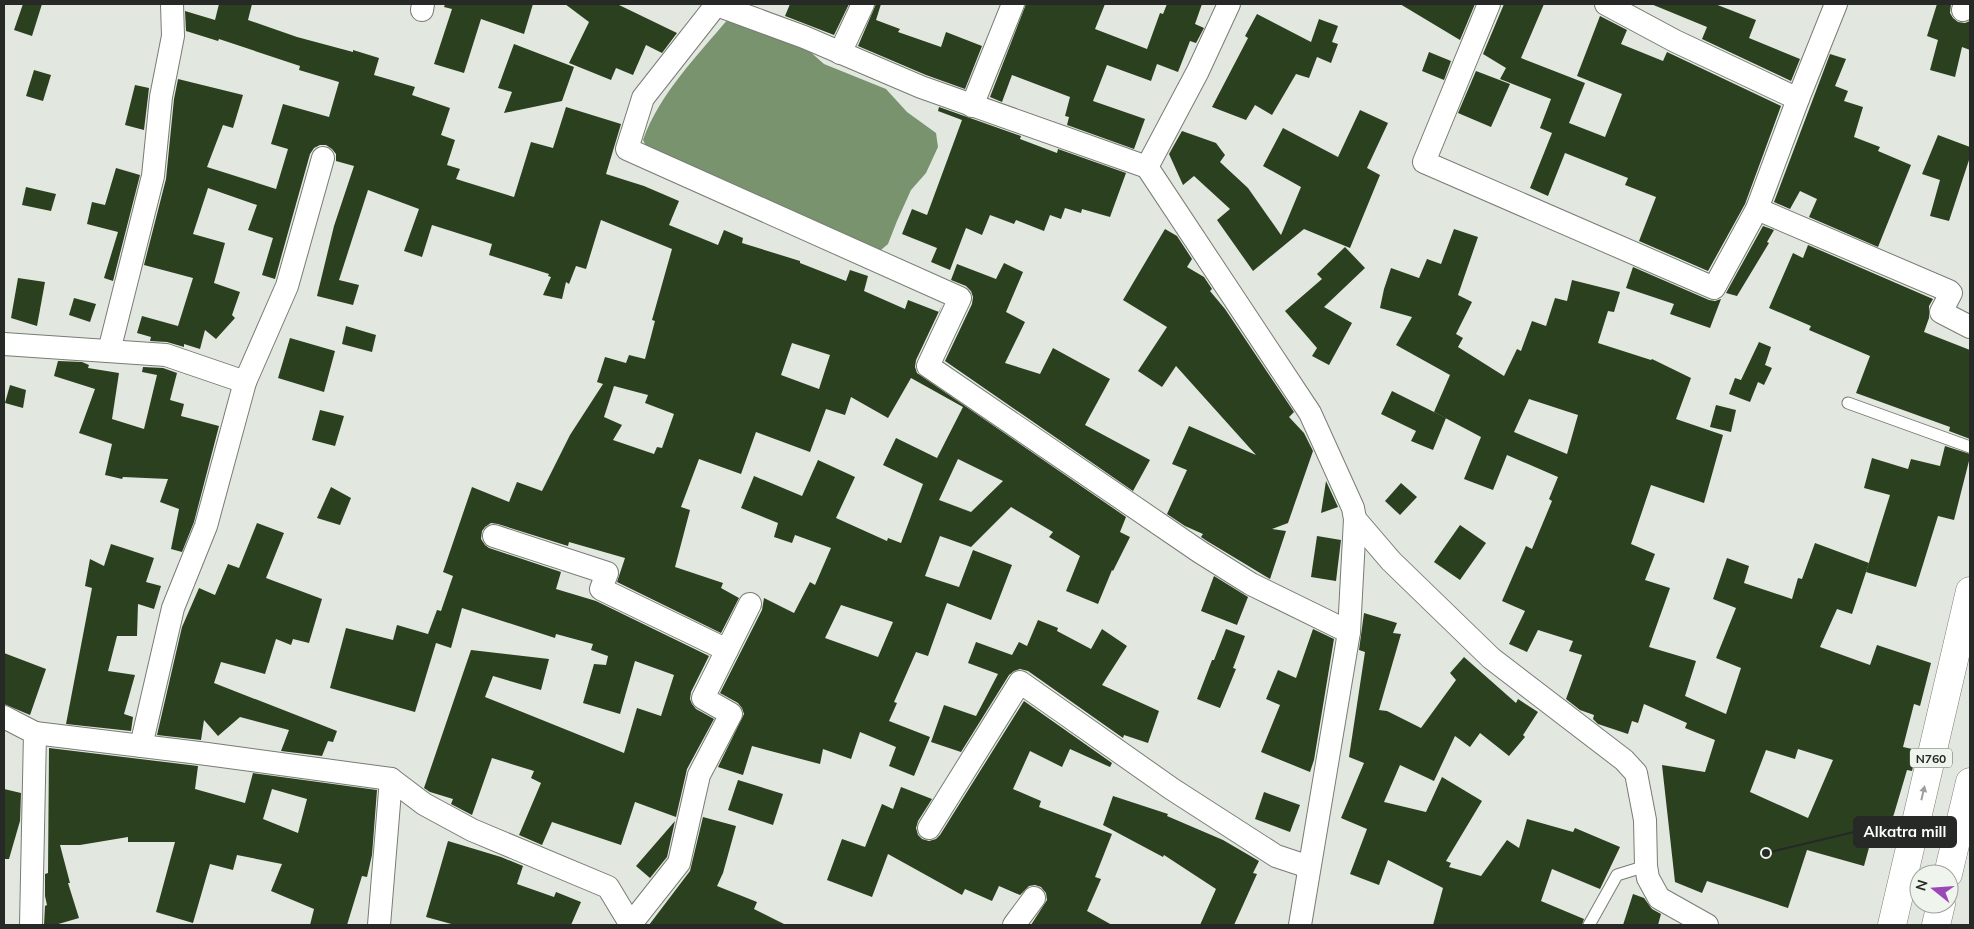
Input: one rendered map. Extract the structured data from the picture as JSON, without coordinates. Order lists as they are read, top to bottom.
{
  "streets": {
    "highway": ["N760"]
  },
  "places": ["Alkatra mill"],
  "north": "left"
}
